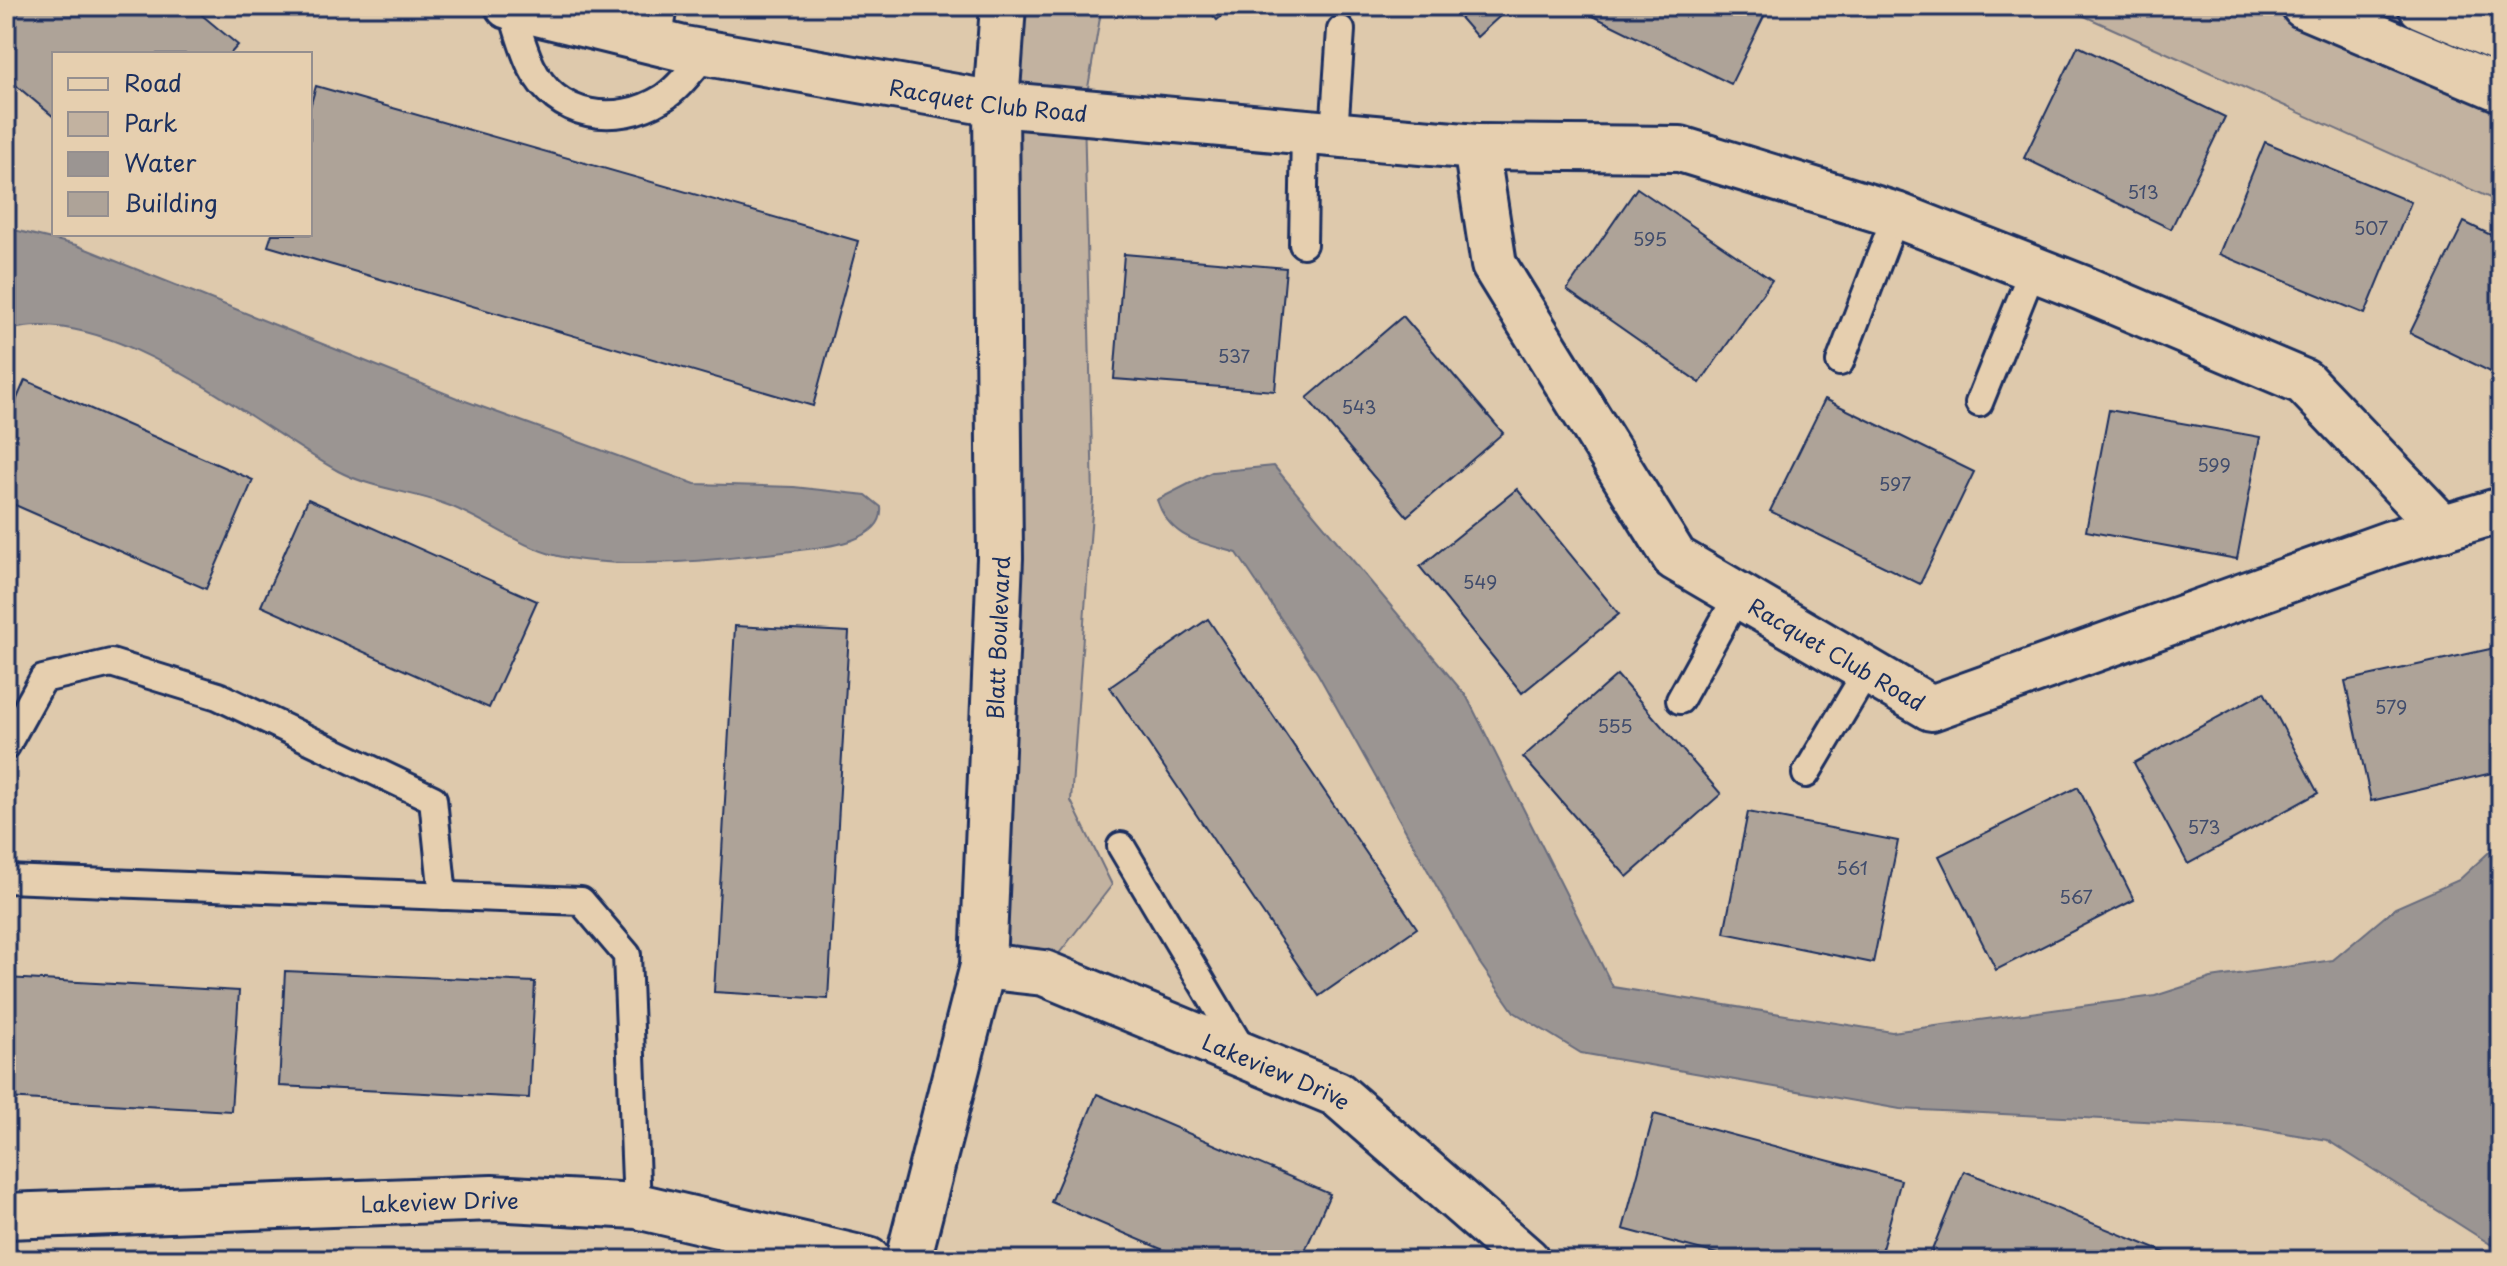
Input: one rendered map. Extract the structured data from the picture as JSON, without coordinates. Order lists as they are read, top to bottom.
{
  "streets": {
    "street": ["Racquet Club Road", "Blatt Boulevard", "Lakeview Drive"]
  },
  "crossings": [
    ["Racquet Club Road", "Blatt Boulevard"],
    ["Blatt Boulevard", "Lakeview Drive"]
  ],
  "house_numbers": [
    "513",
    "507",
    "595",
    "537",
    "543",
    "599",
    "597",
    "549",
    "579",
    "555",
    "573",
    "561",
    "567"
  ],
  "legend": [
    "Road",
    "Park",
    "Water",
    "Building"
  ]
}
